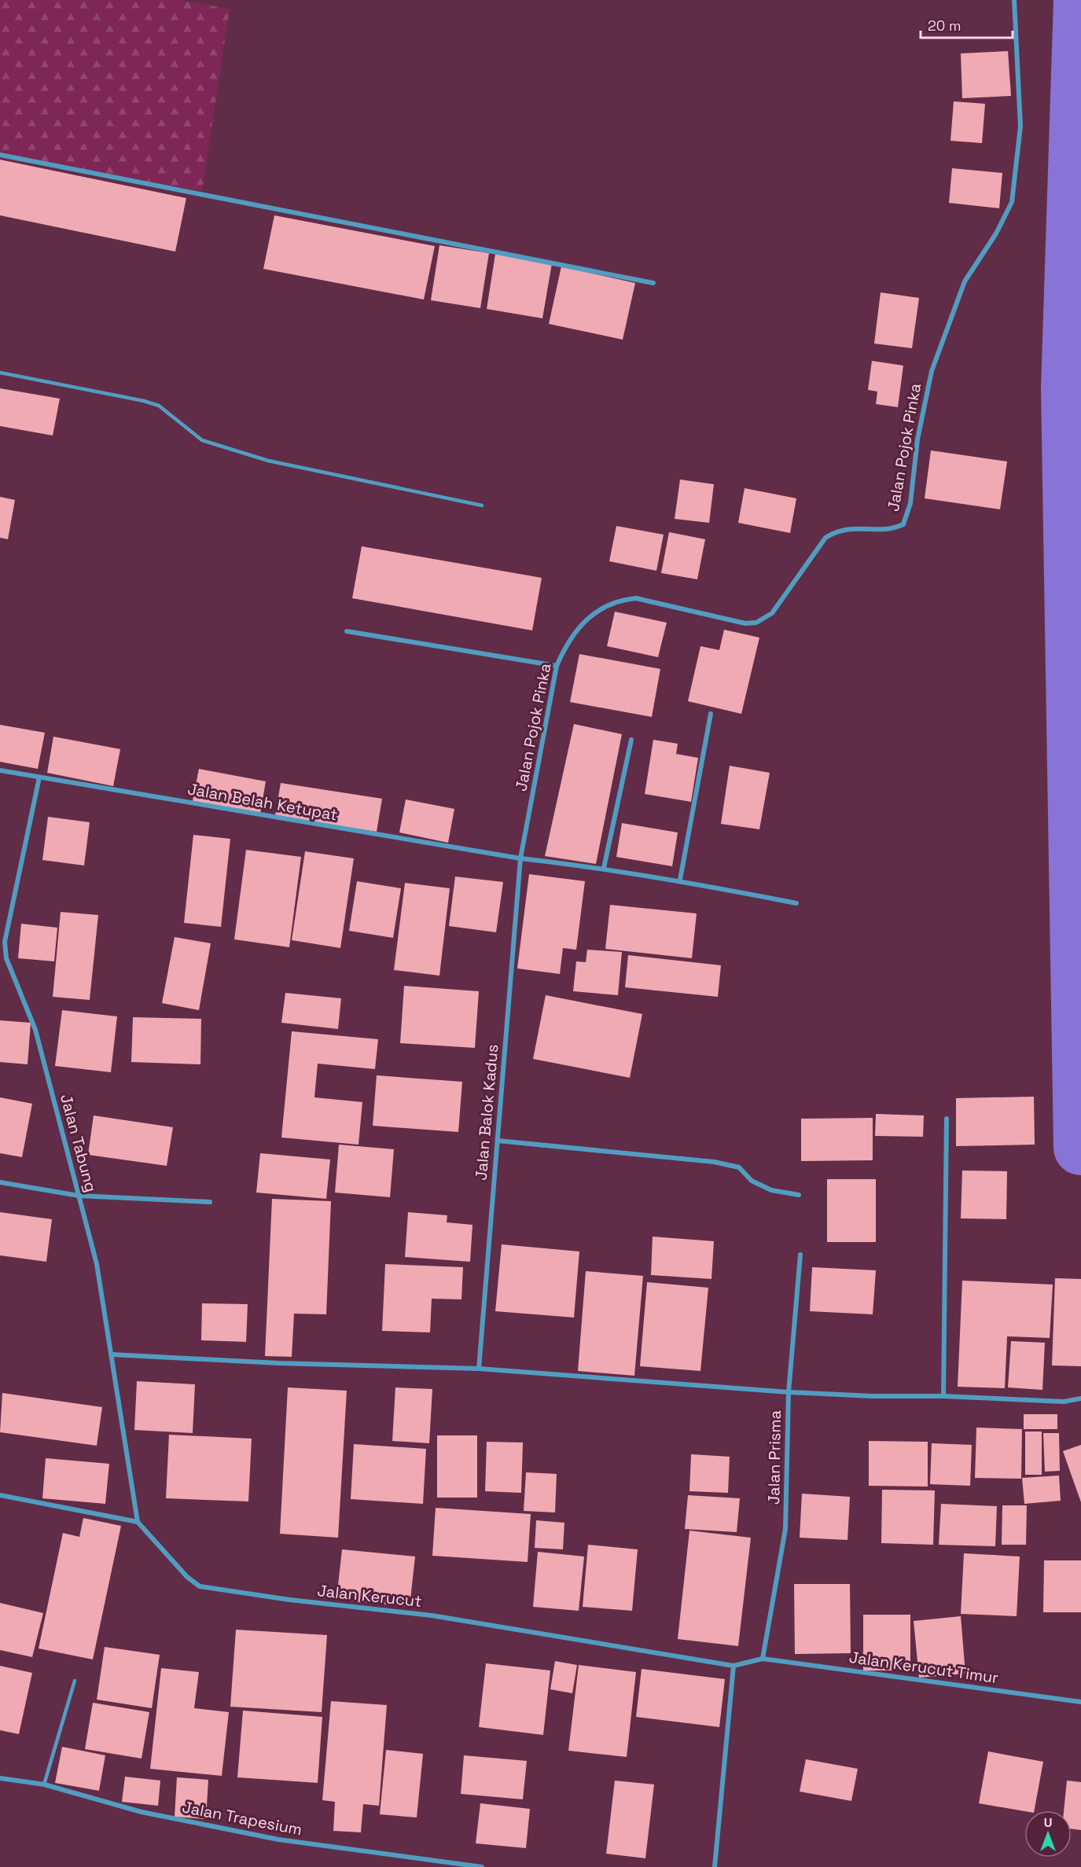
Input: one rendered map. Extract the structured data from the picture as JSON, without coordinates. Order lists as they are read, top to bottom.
{
  "streets": {
    "street": [
      "Jalan Pojok Pinka",
      "Jalan Belah Ketupat",
      "Jalan Balok Kadus",
      "Jalan Tabung",
      "Jalan Prisma",
      "Jalan Kerucut",
      "Jalan Kerucut Timur",
      "Jalan Trapesium"
    ]
  },
  "crossings": [
    ["Jalan Pojok Pinka", "Jalan Belah Ketupat"],
    ["Jalan Pojok Pinka", "Jalan Balok Kadus"],
    ["Jalan Belah Ketupat", "Jalan Balok Kadus"],
    ["Jalan Belah Ketupat", "Jalan Tabung"],
    ["Jalan Tabung", "Jalan Kerucut"],
    ["Jalan Prisma", "Jalan Kerucut"],
    ["Jalan Prisma", "Jalan Kerucut Timur"],
    ["Jalan Kerucut", "Jalan Kerucut Timur"]
  ],
  "scale_bar": "20 m",
  "north": "top"
}
